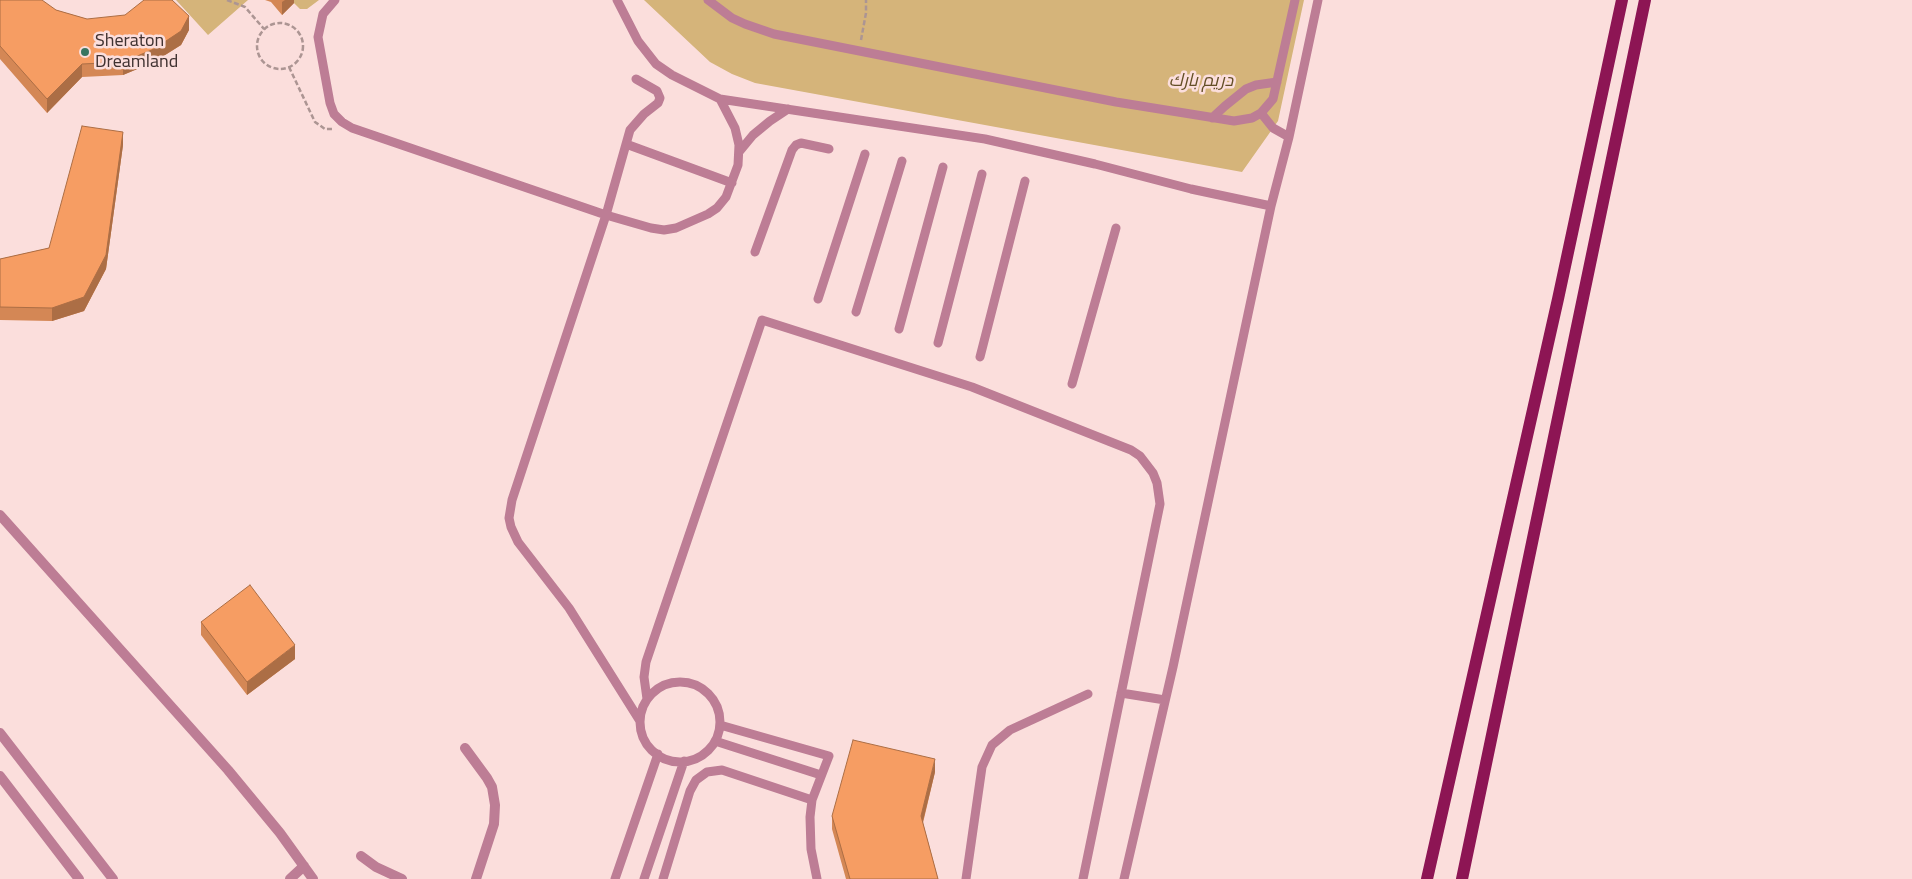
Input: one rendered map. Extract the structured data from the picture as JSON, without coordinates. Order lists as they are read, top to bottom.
{
  "parks": ["دريم بارك"],
  "places": ["Sheraton Dreamland"]
}
